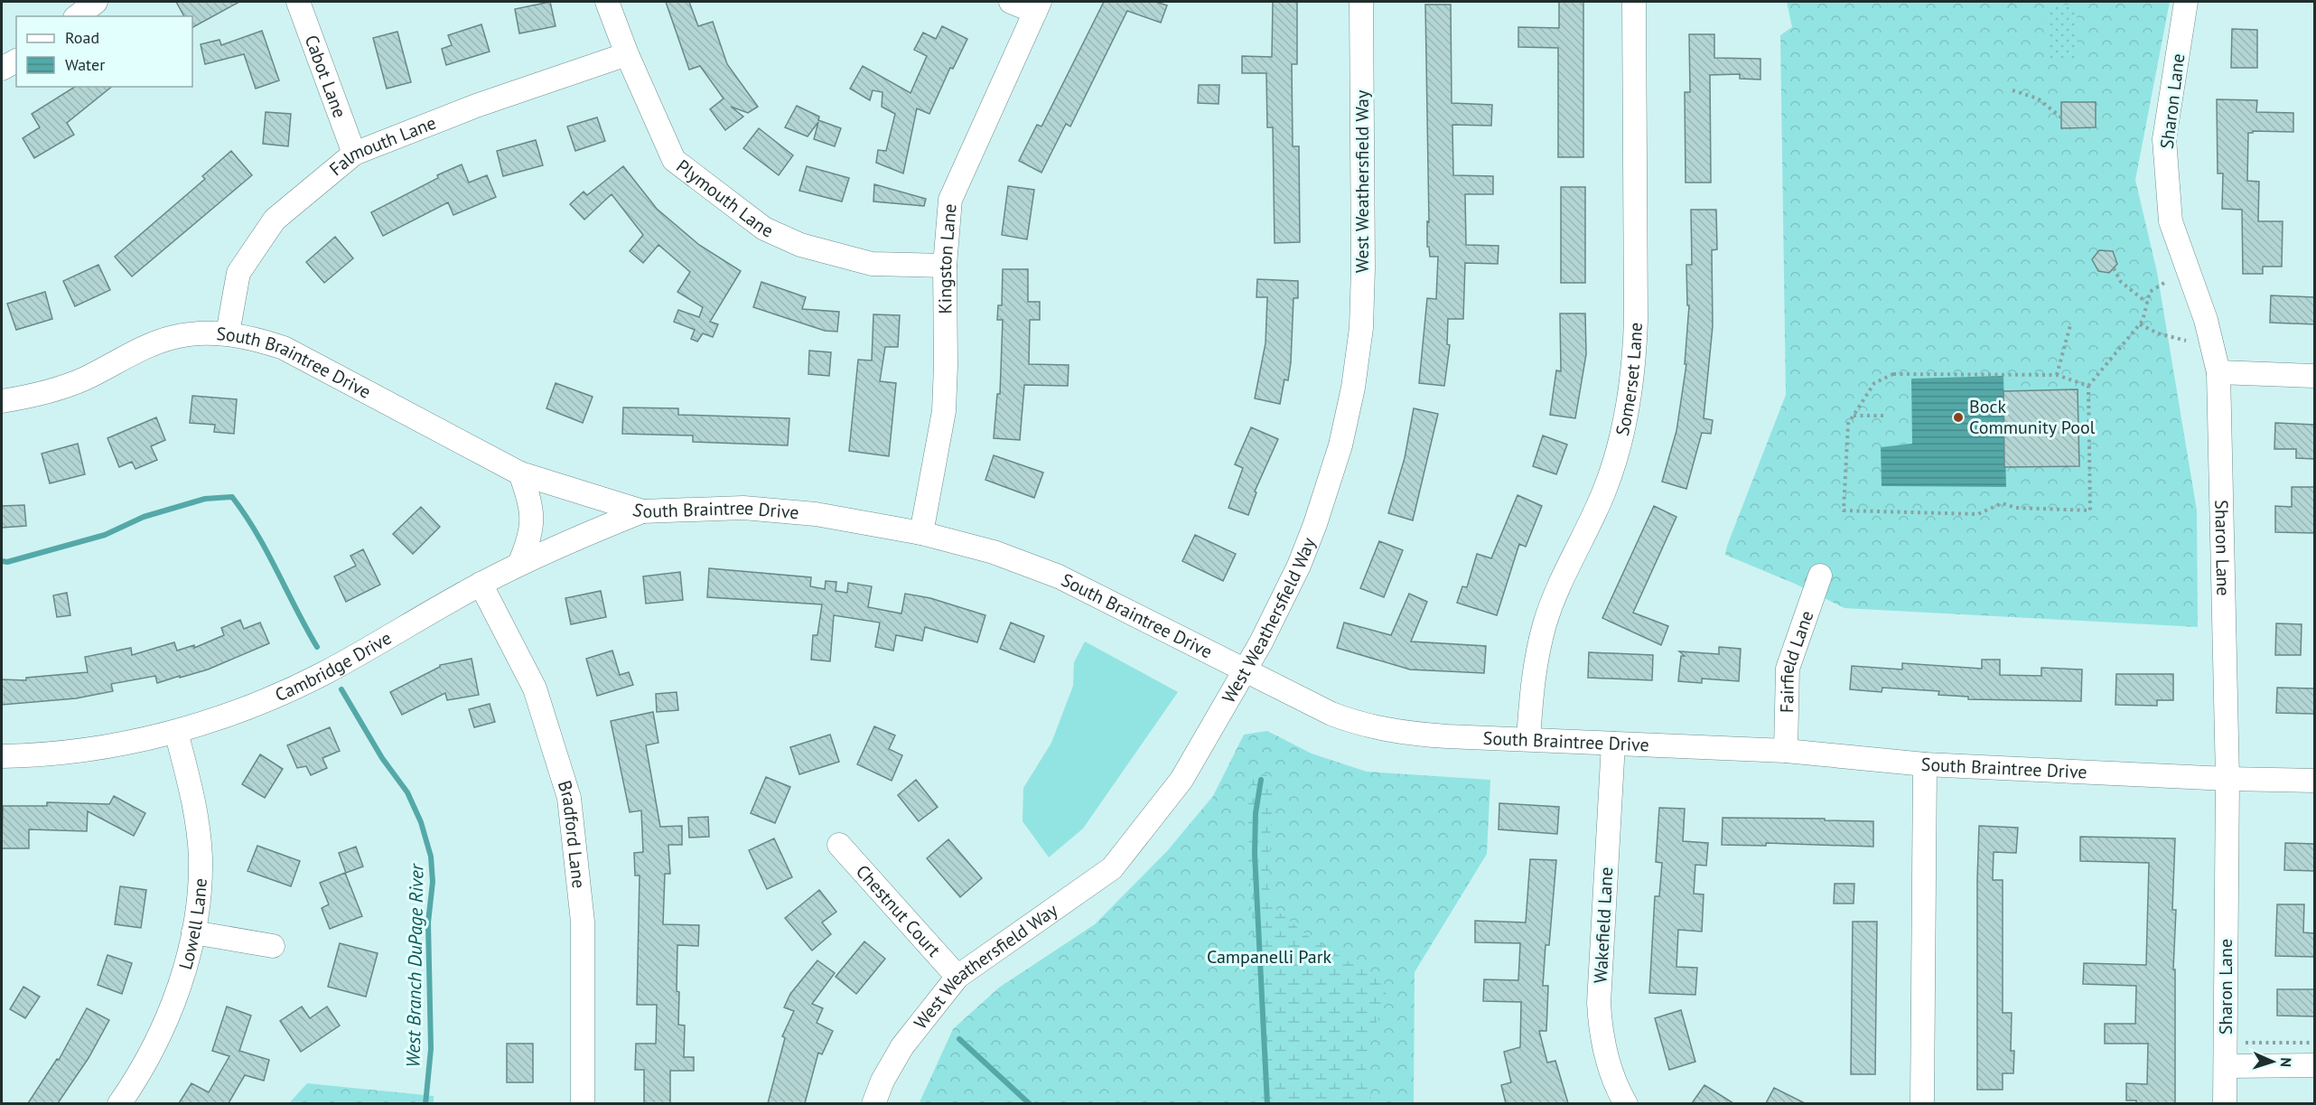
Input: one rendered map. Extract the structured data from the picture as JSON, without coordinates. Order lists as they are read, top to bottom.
{
  "streets": {
    "street": [
      "Cabot Lane",
      "Sharon Lane",
      "Falmouth Lane",
      "West Weathersfield Way",
      "Plymouth Lane",
      "Kingston Lane",
      "South Braintree Drive",
      "Somerset Lane",
      "Fairfield Lane",
      "Cambridge Drive",
      "Bradford Lane",
      "Chestnut Court",
      "Lowell Lane",
      "Wakefield Lane"
    ]
  },
  "crossings": [
    ["Cabot Lane", "Falmouth Lane"],
    ["Sharon Lane", "South Braintree Drive"],
    ["Falmouth Lane", "Plymouth Lane"],
    ["Falmouth Lane", "South Braintree Drive"],
    ["West Weathersfield Way", "South Braintree Drive"],
    ["West Weathersfield Way", "Chestnut Court"],
    ["Plymouth Lane", "Kingston Lane"],
    ["Kingston Lane", "South Braintree Drive"],
    ["South Braintree Drive", "Somerset Lane"],
    ["South Braintree Drive", "Fairfield Lane"],
    ["South Braintree Drive", "Cambridge Drive"],
    ["South Braintree Drive", "Wakefield Lane"],
    ["Cambridge Drive", "Bradford Lane"],
    ["Cambridge Drive", "Lowell Lane"]
  ],
  "water": ["West Branch DuPage River"],
  "parks": ["Campanelli Park"],
  "places": ["Bock Community Pool"],
  "legend": ["Road", "Water"],
  "north": "right"
}
